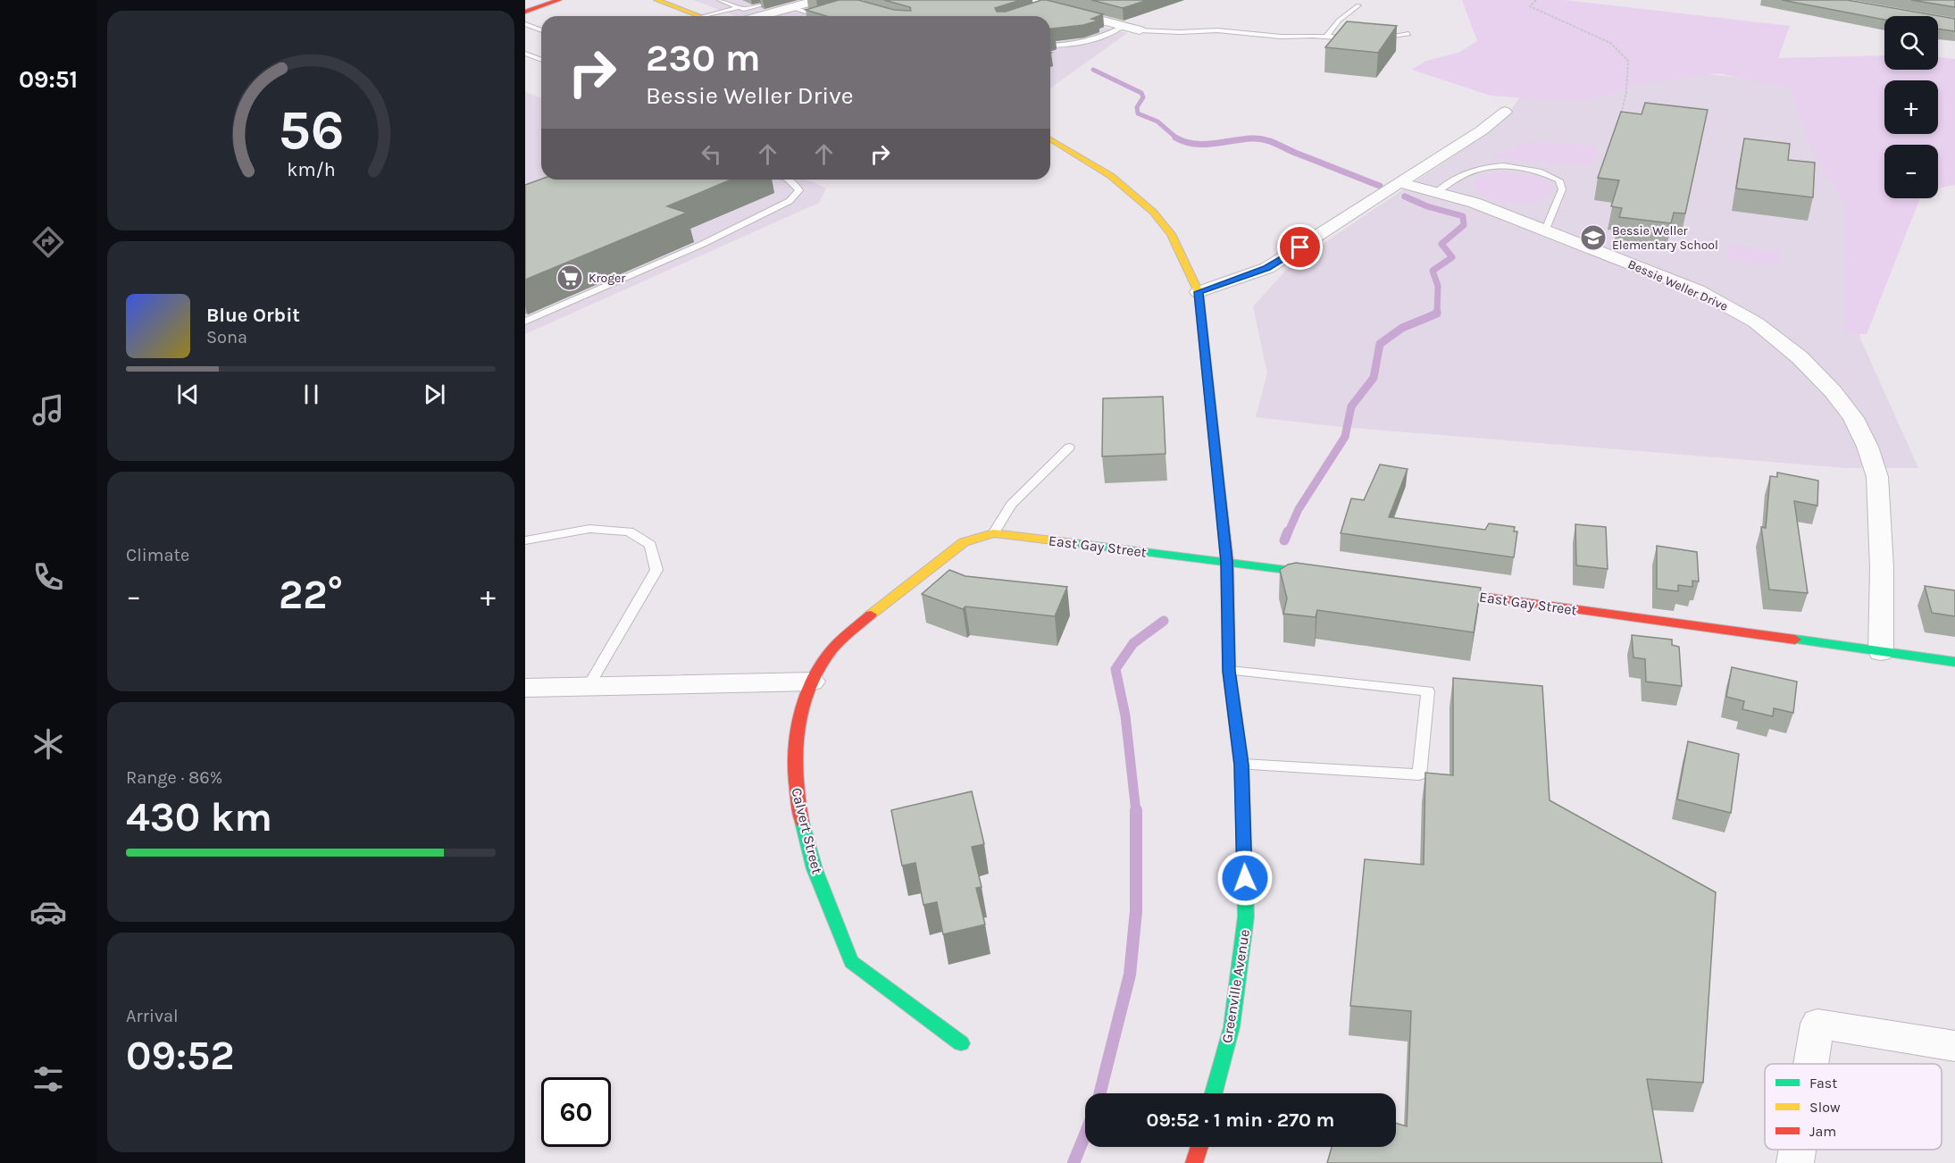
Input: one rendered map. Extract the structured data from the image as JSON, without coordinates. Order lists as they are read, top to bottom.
{
  "streets": {
    "main road": ["East Gay Street", "Calvert Street", "Greenville Avenue"],
    "street": ["Bessie Weller Drive"]
  },
  "crossings": [
    ["Bessie Weller Drive", "East Gay Street"],
    ["East Gay Street", "Calvert Street"],
    ["East Gay Street", "Greenville Avenue"]
  ],
  "places": {
    "school or university": ["Bessie Weller Elementary School"],
    "supermarket": ["Kroger"]
  },
  "legend": ["Fast", "Slow", "Jam"],
  "page": {
    "tabs": "09:51",
    "map_buttons": ["+", "−"],
    "turn": ["230 m", "Bessie Weller Drive"],
    "song": ["Blue Orbit", "Sona"],
    "tile": [
      "Climate",
      ["Range · 86%", "430 km"],
      ["Arrival", "09:52"]
    ],
    "heat": ["−", "22°", "+"],
    "limit": "60",
    "trip": "09:52 · 1 min · 270 m",
    "gauge": ["56", "km/h"]
  }
}
